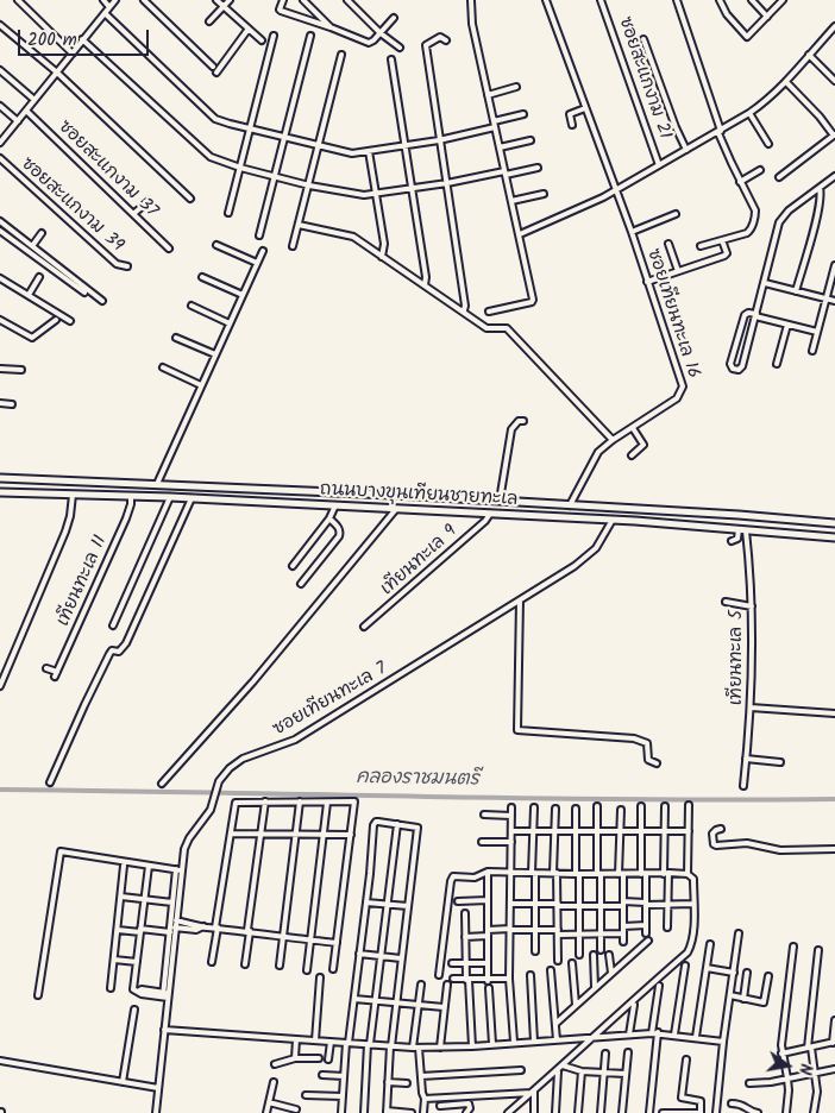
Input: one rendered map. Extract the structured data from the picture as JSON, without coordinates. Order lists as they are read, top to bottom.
{
  "streets": {
    "main road": ["ถนนบางขุนเทียนชายทะเล"],
    "street": [
      "ซอยสะแกงาม 21",
      "ซอยสะแกงาม 37",
      "ซอยสะแกงาม 39",
      "ซอยเทียนทะเล 16",
      "เทียนทะเล 9",
      "เทียนทะเล 11",
      "เทียนทะเล 5",
      "ซอยเทียนทะเล 7"
    ]
  },
  "crossings": [
    ["ซอยเทียนทะเล 16", "ถนนบางขุนเทียนชายทะเล"],
    ["ถนนบางขุนเทียนชายทะเล", "เทียนทะเล 9"],
    ["ถนนบางขุนเทียนชายทะเล", "เทียนทะเล 11"],
    ["ถนนบางขุนเทียนชายทะเล", "เทียนทะเล 5"],
    ["ถนนบางขุนเทียนชายทะเล", "ซอยเทียนทะเล 7"]
  ],
  "water": ["คลองราชมนตรี"],
  "scale_bar": "200 m",
  "north": "right"
}
